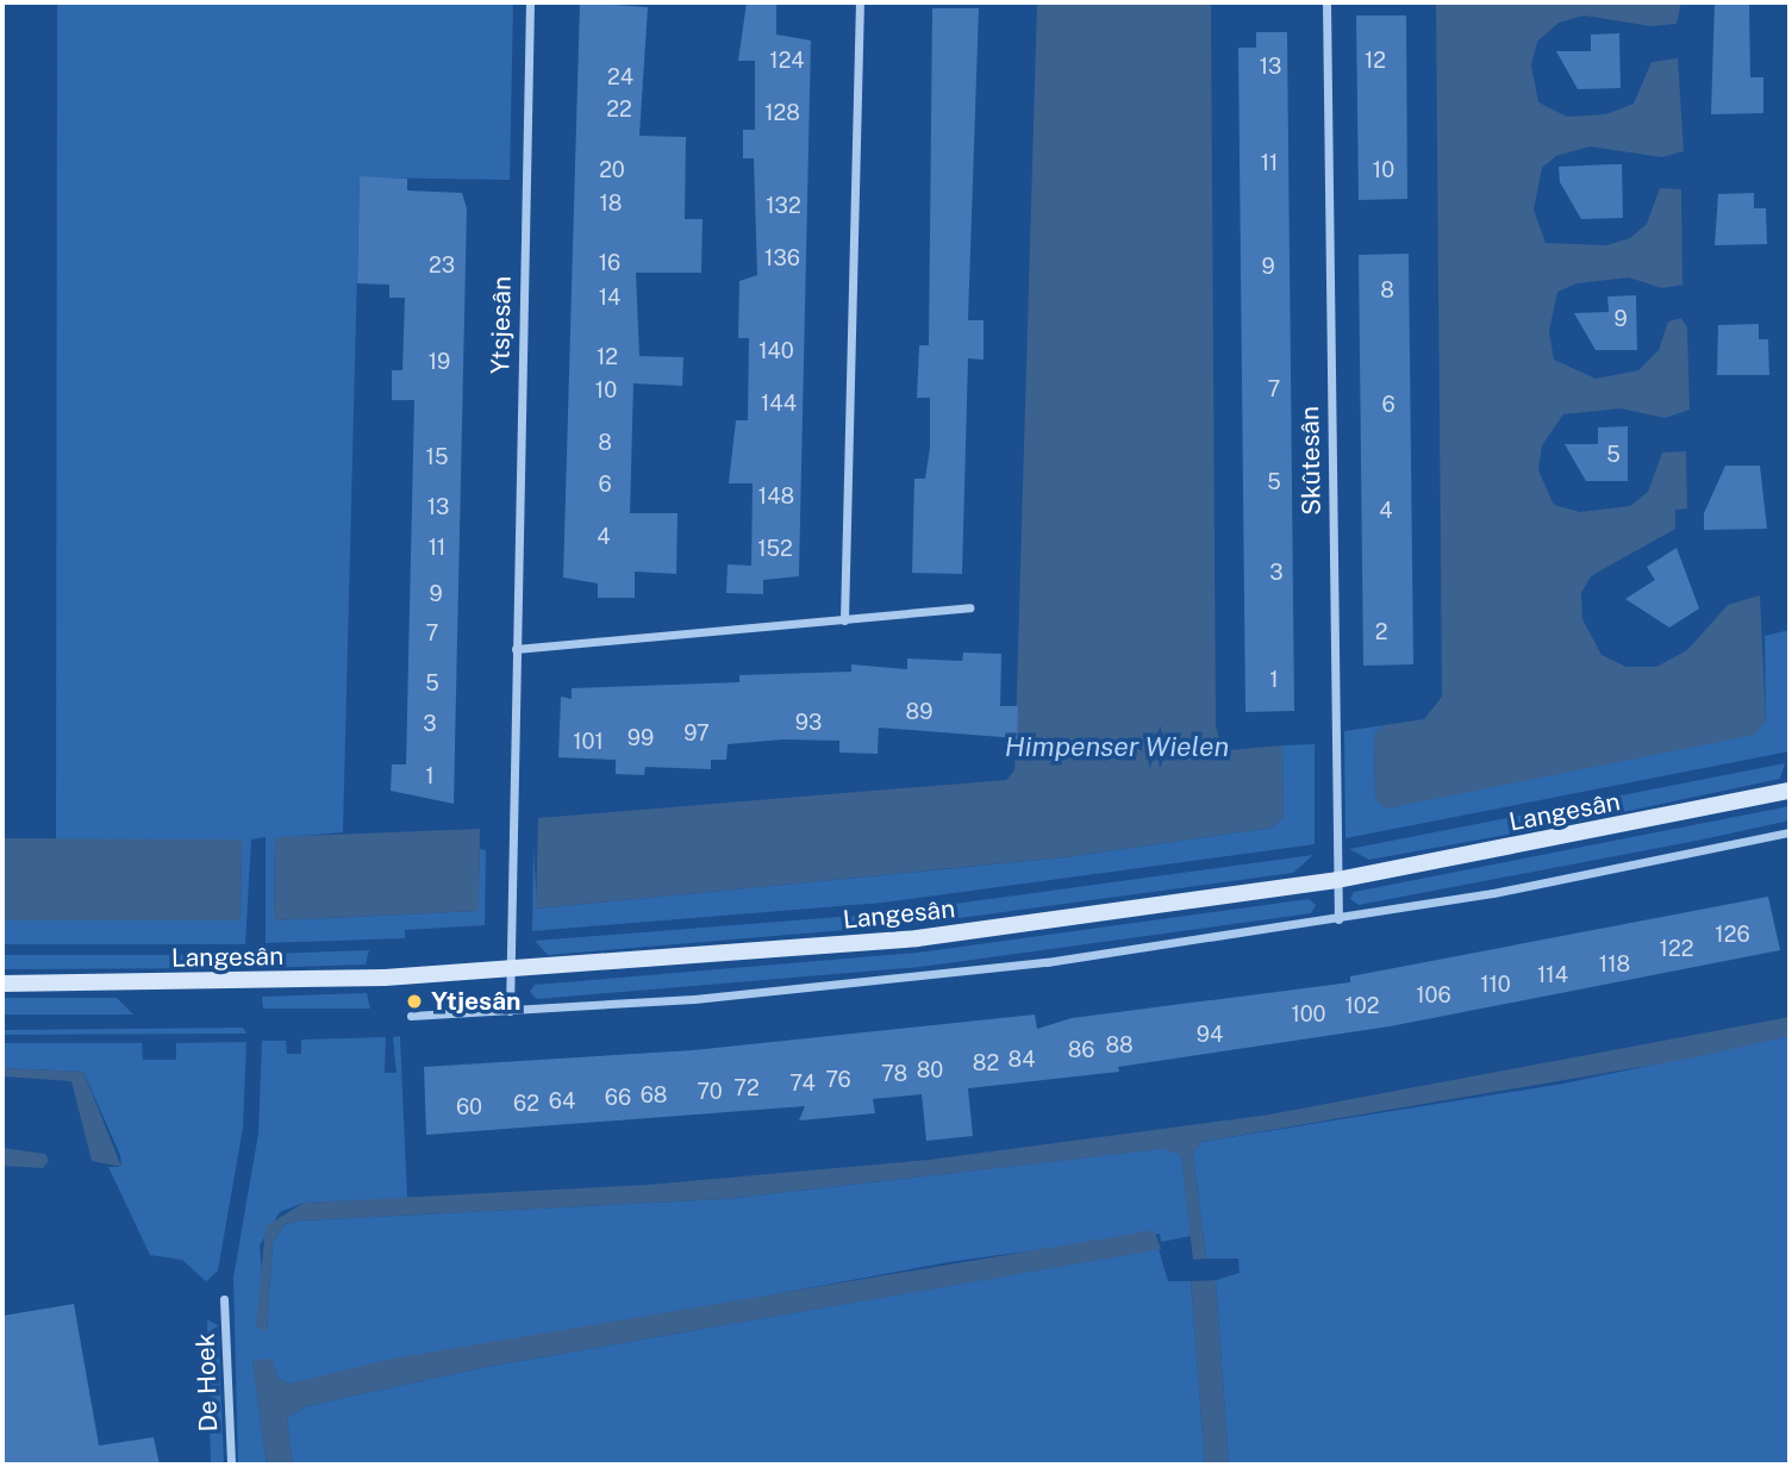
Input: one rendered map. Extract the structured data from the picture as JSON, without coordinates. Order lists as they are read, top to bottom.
{
  "streets": {
    "street": [
      "Ytsjesân",
      "Skûtesân",
      "Langesân",
      "De Hoek"
    ]
  },
  "crossings": [
    ["Ytsjesân", "Langesân"],
    ["Skûtesân", "Langesân"]
  ],
  "water": ["Himpenser Wielen"],
  "places": ["Ytjesân"],
  "house_numbers": [
    "124",
    "12",
    "13",
    "24",
    "22",
    "128",
    "11",
    "20",
    "10",
    "18",
    "132",
    "136",
    "16",
    "23",
    "9",
    "8",
    "14",
    "9",
    "140",
    "12",
    "19",
    "7",
    "10",
    "144",
    "6",
    "8",
    "5",
    "15",
    "5",
    "6",
    "148",
    "13",
    "4",
    "4",
    "11",
    "152",
    "3",
    "9",
    "2",
    "7",
    "1",
    "5",
    "89",
    "93",
    "3",
    "97",
    "99",
    "101",
    "1",
    "126",
    "122",
    "118",
    "114",
    "110",
    "106",
    "102",
    "100",
    "94",
    "88",
    "86",
    "84",
    "82",
    "80",
    "78",
    "76",
    "74",
    "72",
    "70",
    "68",
    "66",
    "64",
    "62",
    "60"
  ]
}
